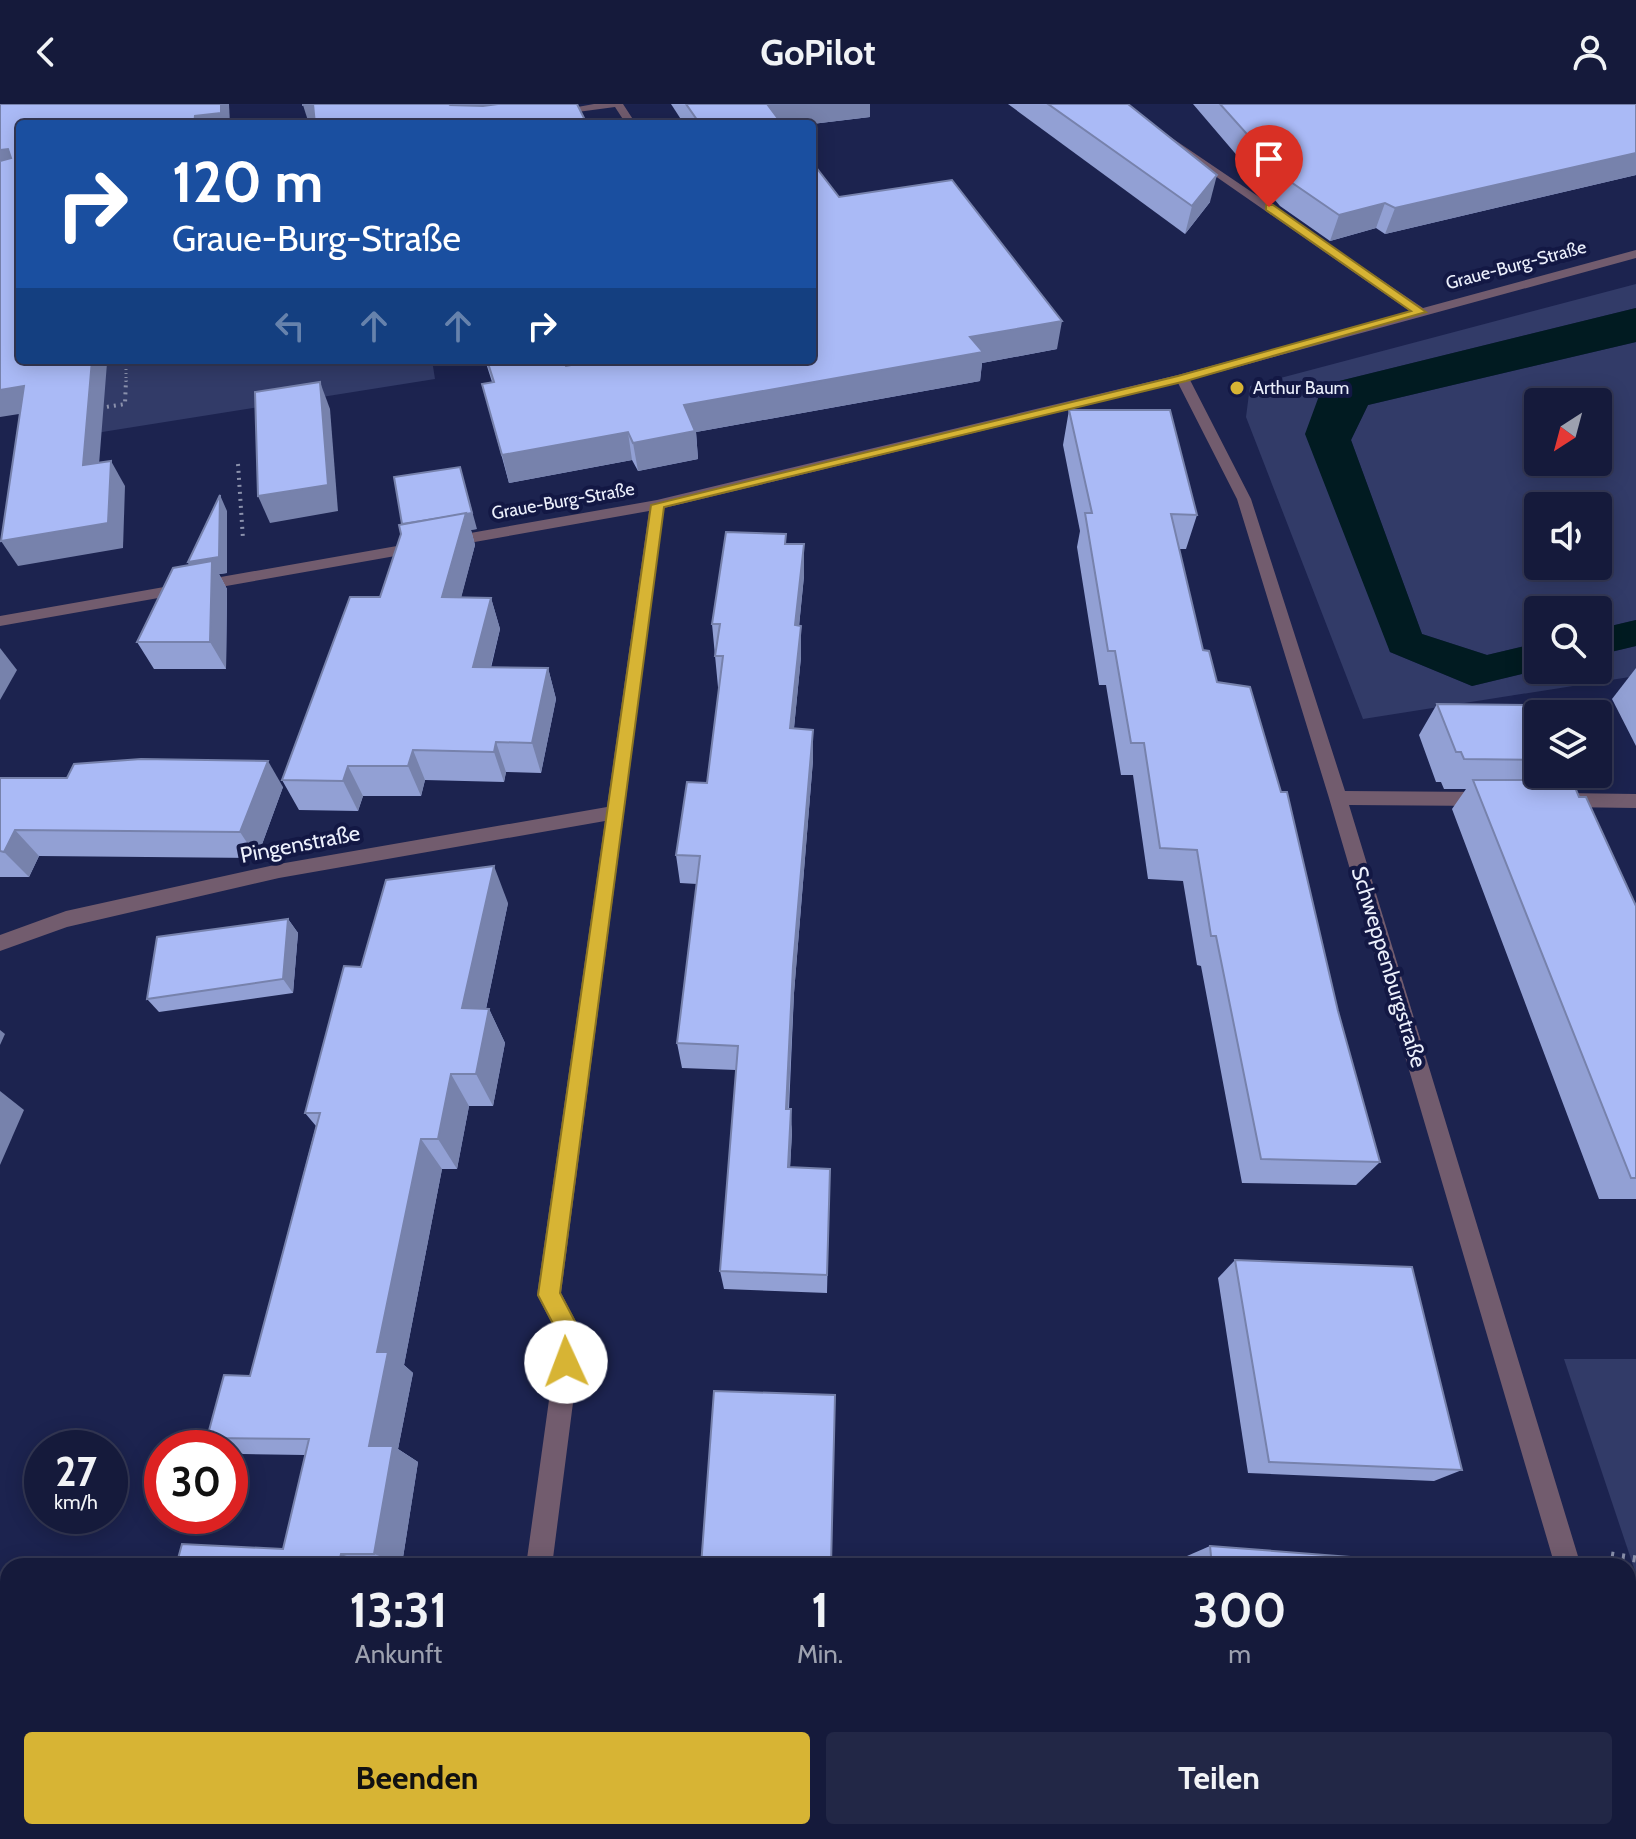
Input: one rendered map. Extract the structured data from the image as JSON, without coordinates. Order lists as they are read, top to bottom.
{
  "streets": {
    "street": ["Graue-Burg-Straße", "Pingenstraße", "Schweppenburgstraße"]
  },
  "crossings": [
    ["Graue-Burg-Straße", "Schweppenburgstraße"]
  ],
  "places": ["Arthur Baum"],
  "north": "bottom left",
  "page": {
    "header": "GoPilot",
    "turn": ["120 m", "Graue-Burg-Straße"],
    "speed": "27 km/h",
    "limit": "30",
    "eta": [
      "13:31",
      "Ankunft",
      "1",
      "Min.",
      "300",
      "m"
    ],
    "buttons": ["Beenden", "Teilen"]
  }
}
